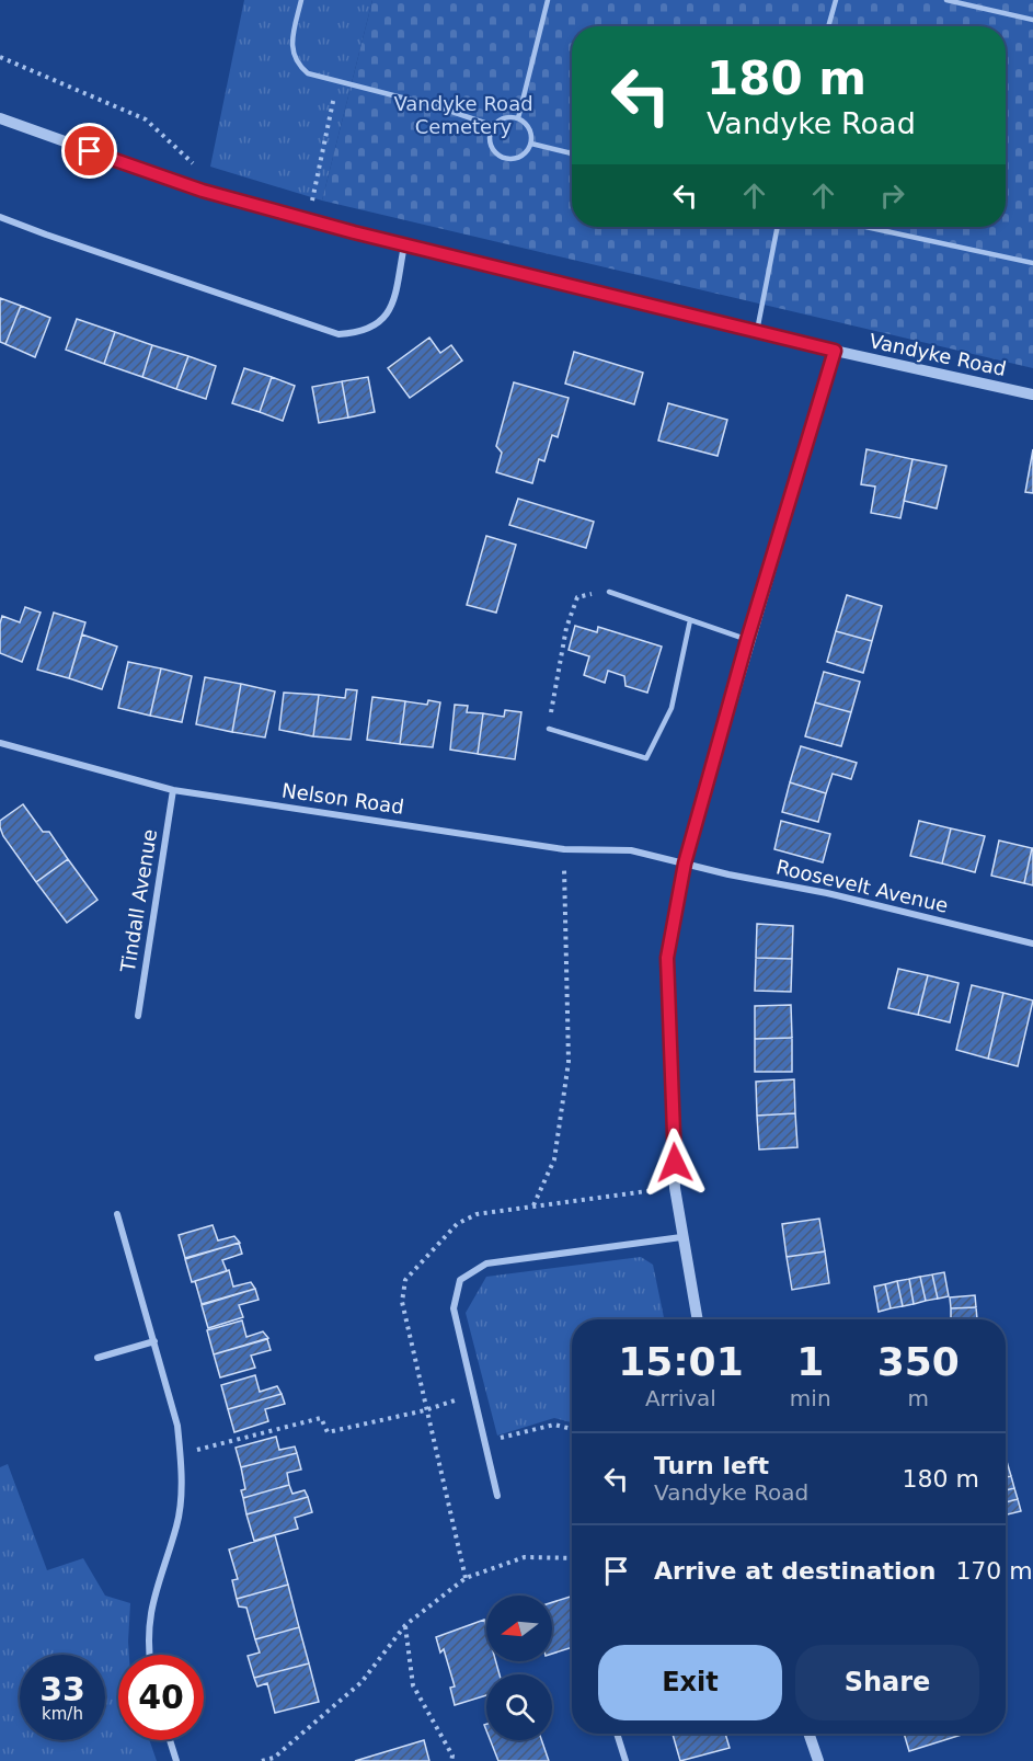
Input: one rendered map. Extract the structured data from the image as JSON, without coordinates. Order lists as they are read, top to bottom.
{
  "streets": {
    "street": [
      "Vandyke Road",
      "Nelson Road",
      "Roosevelt Avenue",
      "Tindall Avenue"
    ]
  },
  "crossings": [
    ["Nelson Road", "Roosevelt Avenue"],
    ["Nelson Road", "Tindall Avenue"]
  ],
  "parks": ["Vandyke Road Cemetery"],
  "north": "left",
  "page": {
    "turn": ["180 m", "Vandyke Road"],
    "eta": [
      "15:01",
      "Arrival",
      "1",
      "min",
      "350",
      "m"
    ],
    "list": [
      {
        "name": "Turn left",
        "note": "Vandyke Road",
        "value": "180 m"
      },
      {
        "name": "Arrive at destination",
        "value": "170 m"
      }
    ],
    "buttons": ["Exit", "Share"],
    "speed": "33 km/h",
    "limit": "40"
  }
}
